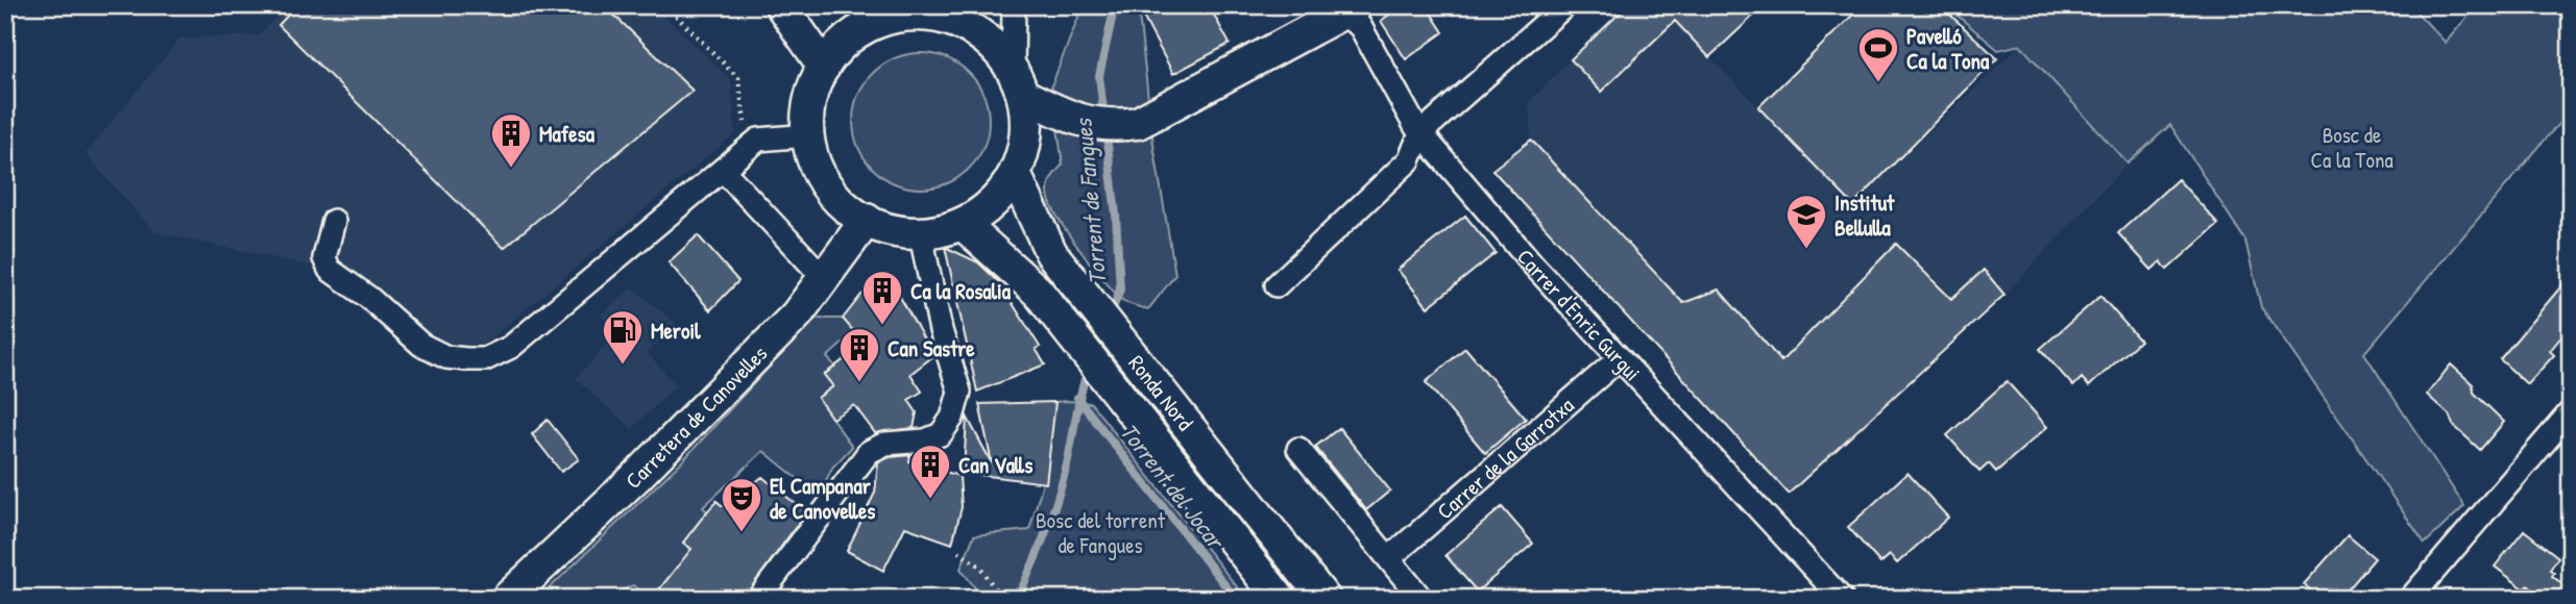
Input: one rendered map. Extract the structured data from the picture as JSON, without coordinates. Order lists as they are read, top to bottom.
{
  "streets": {
    "main road": ["Ronda Nord", "Carretera de Canovelles"],
    "street": ["Carrer d'Enric Gurgui", "Carrer de la Garrotxa"]
  },
  "crossings": [
    ["Carrer d'Enric Gurgui", "Carrer de la Garrotxa"],
    ["Ronda Nord", "Carretera de Canovelles"]
  ],
  "water": ["Torrent de Fangues", "Torrent del Jocar"],
  "parks": ["Bosc de Ca la Tona", "Bosc del torrent de Fangues"],
  "places": {
    "sports": ["Pavelló Ca la Tona"],
    "building": [
      "Mafesa",
      "Ca la Rosalia",
      "Can Sastre",
      "Can Valls"
    ],
    "school or university": ["Institut Bellulla"],
    "fuel station": ["Meroil"],
    "theatre": ["El Campanar de Canovelles"]
  }
}
